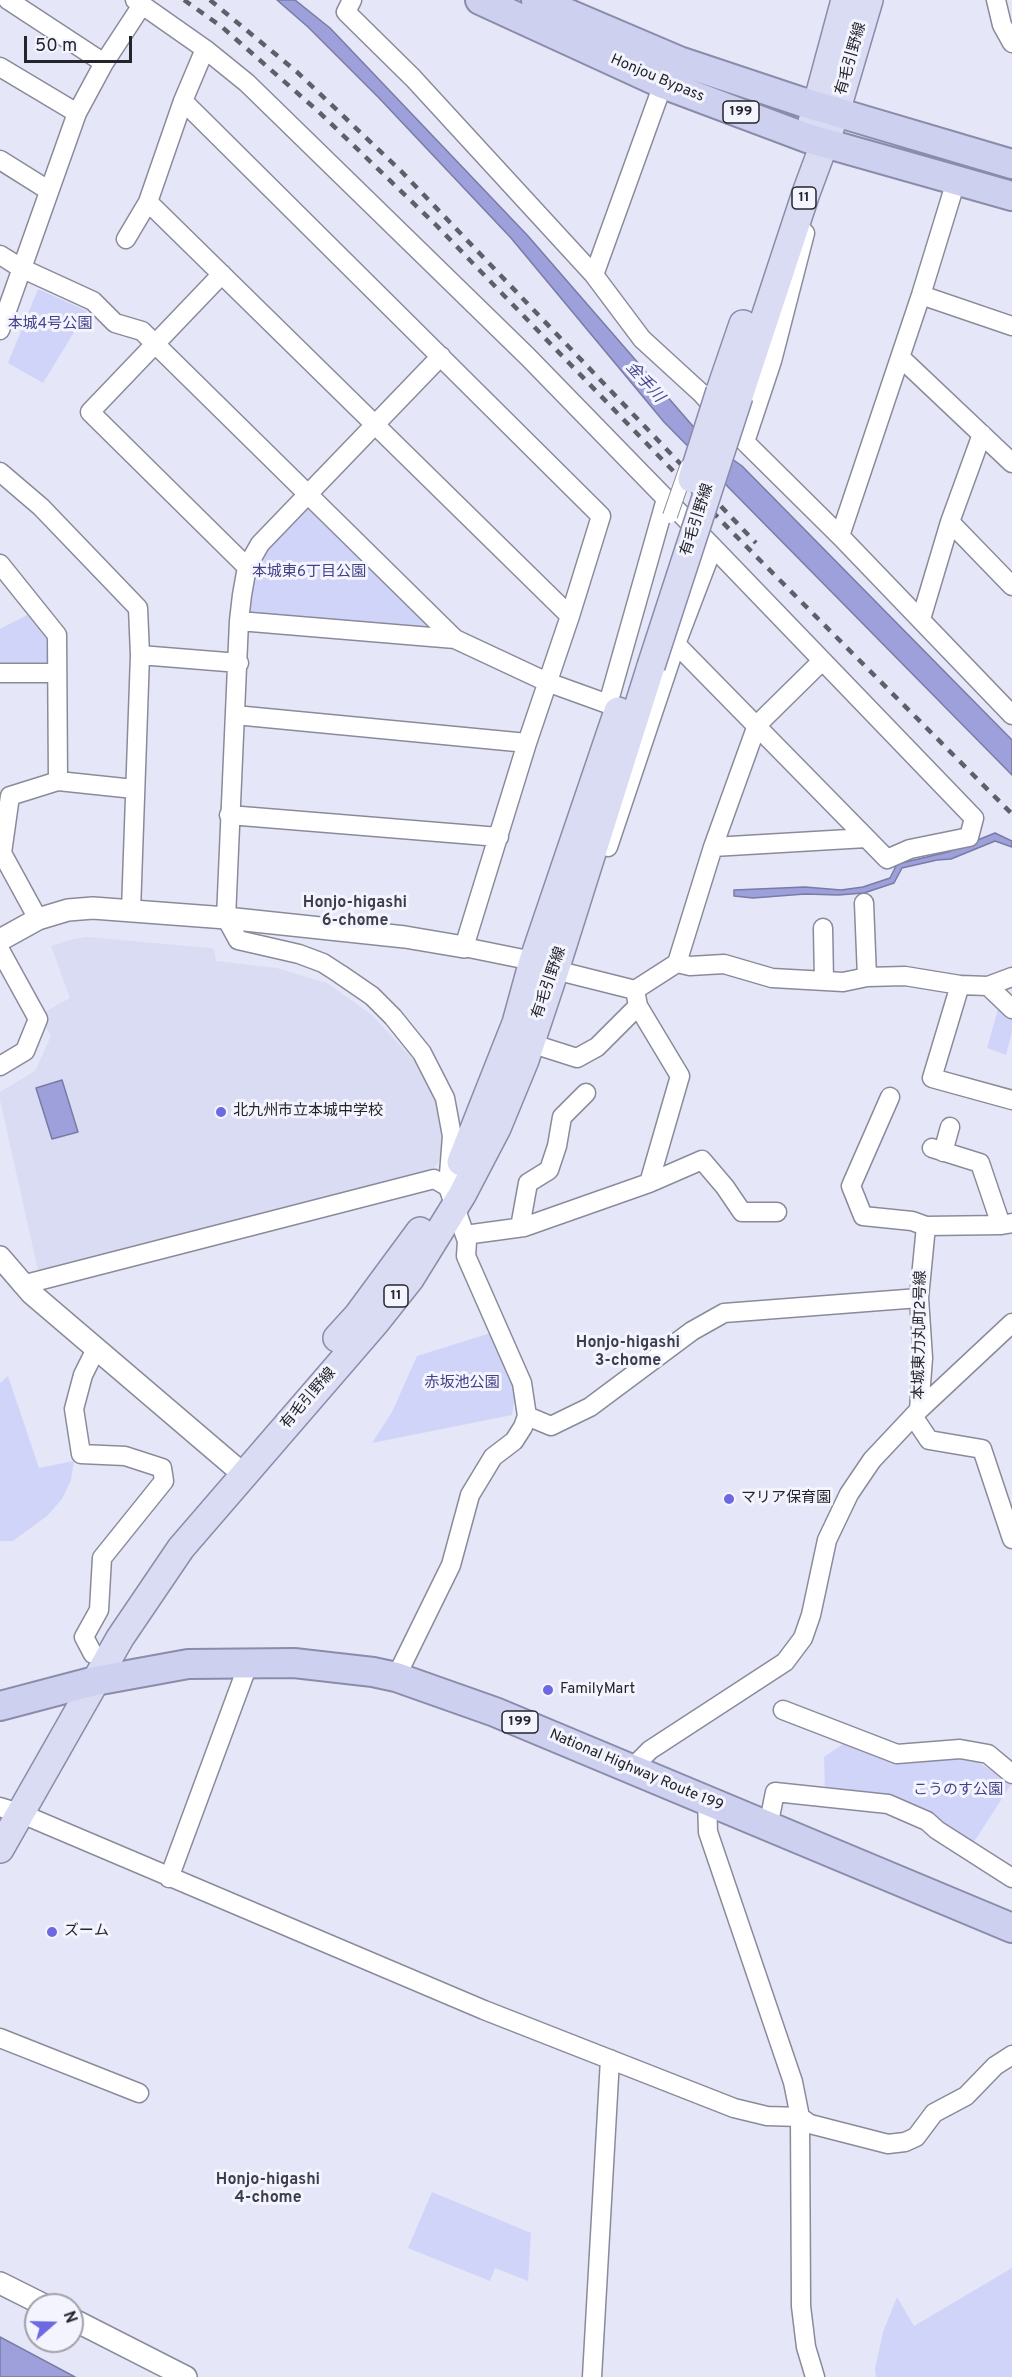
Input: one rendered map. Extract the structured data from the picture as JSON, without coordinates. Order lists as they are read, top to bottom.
{
  "streets": {
    "highway": ["Honjou Bypass", "199", "National Highway Route 199"],
    "main road": ["有毛引野線", "11"],
    "street": ["本城東力丸町2号線"]
  },
  "crossings": [
    ["有毛引野線", "Honjou Bypass"],
    ["有毛引野線", "National Highway Route 199"],
    ["本城東力丸町2号線", "National Highway Route 199"]
  ],
  "districts": ["Honjo-higashi 6-chome", "Honjo-higashi 3-chome", "Honjo-higashi 4-chome"],
  "water": ["金手川"],
  "parks": [
    "本城4号公園",
    "本城東6丁目公園",
    "赤坂池公園",
    "こうのす公園"
  ],
  "places": [
    "北九州市立本城中学校",
    "マリア保育園",
    "FamilyMart",
    "ズーム"
  ],
  "scale_bar": "50 m",
  "north": "right"
}
